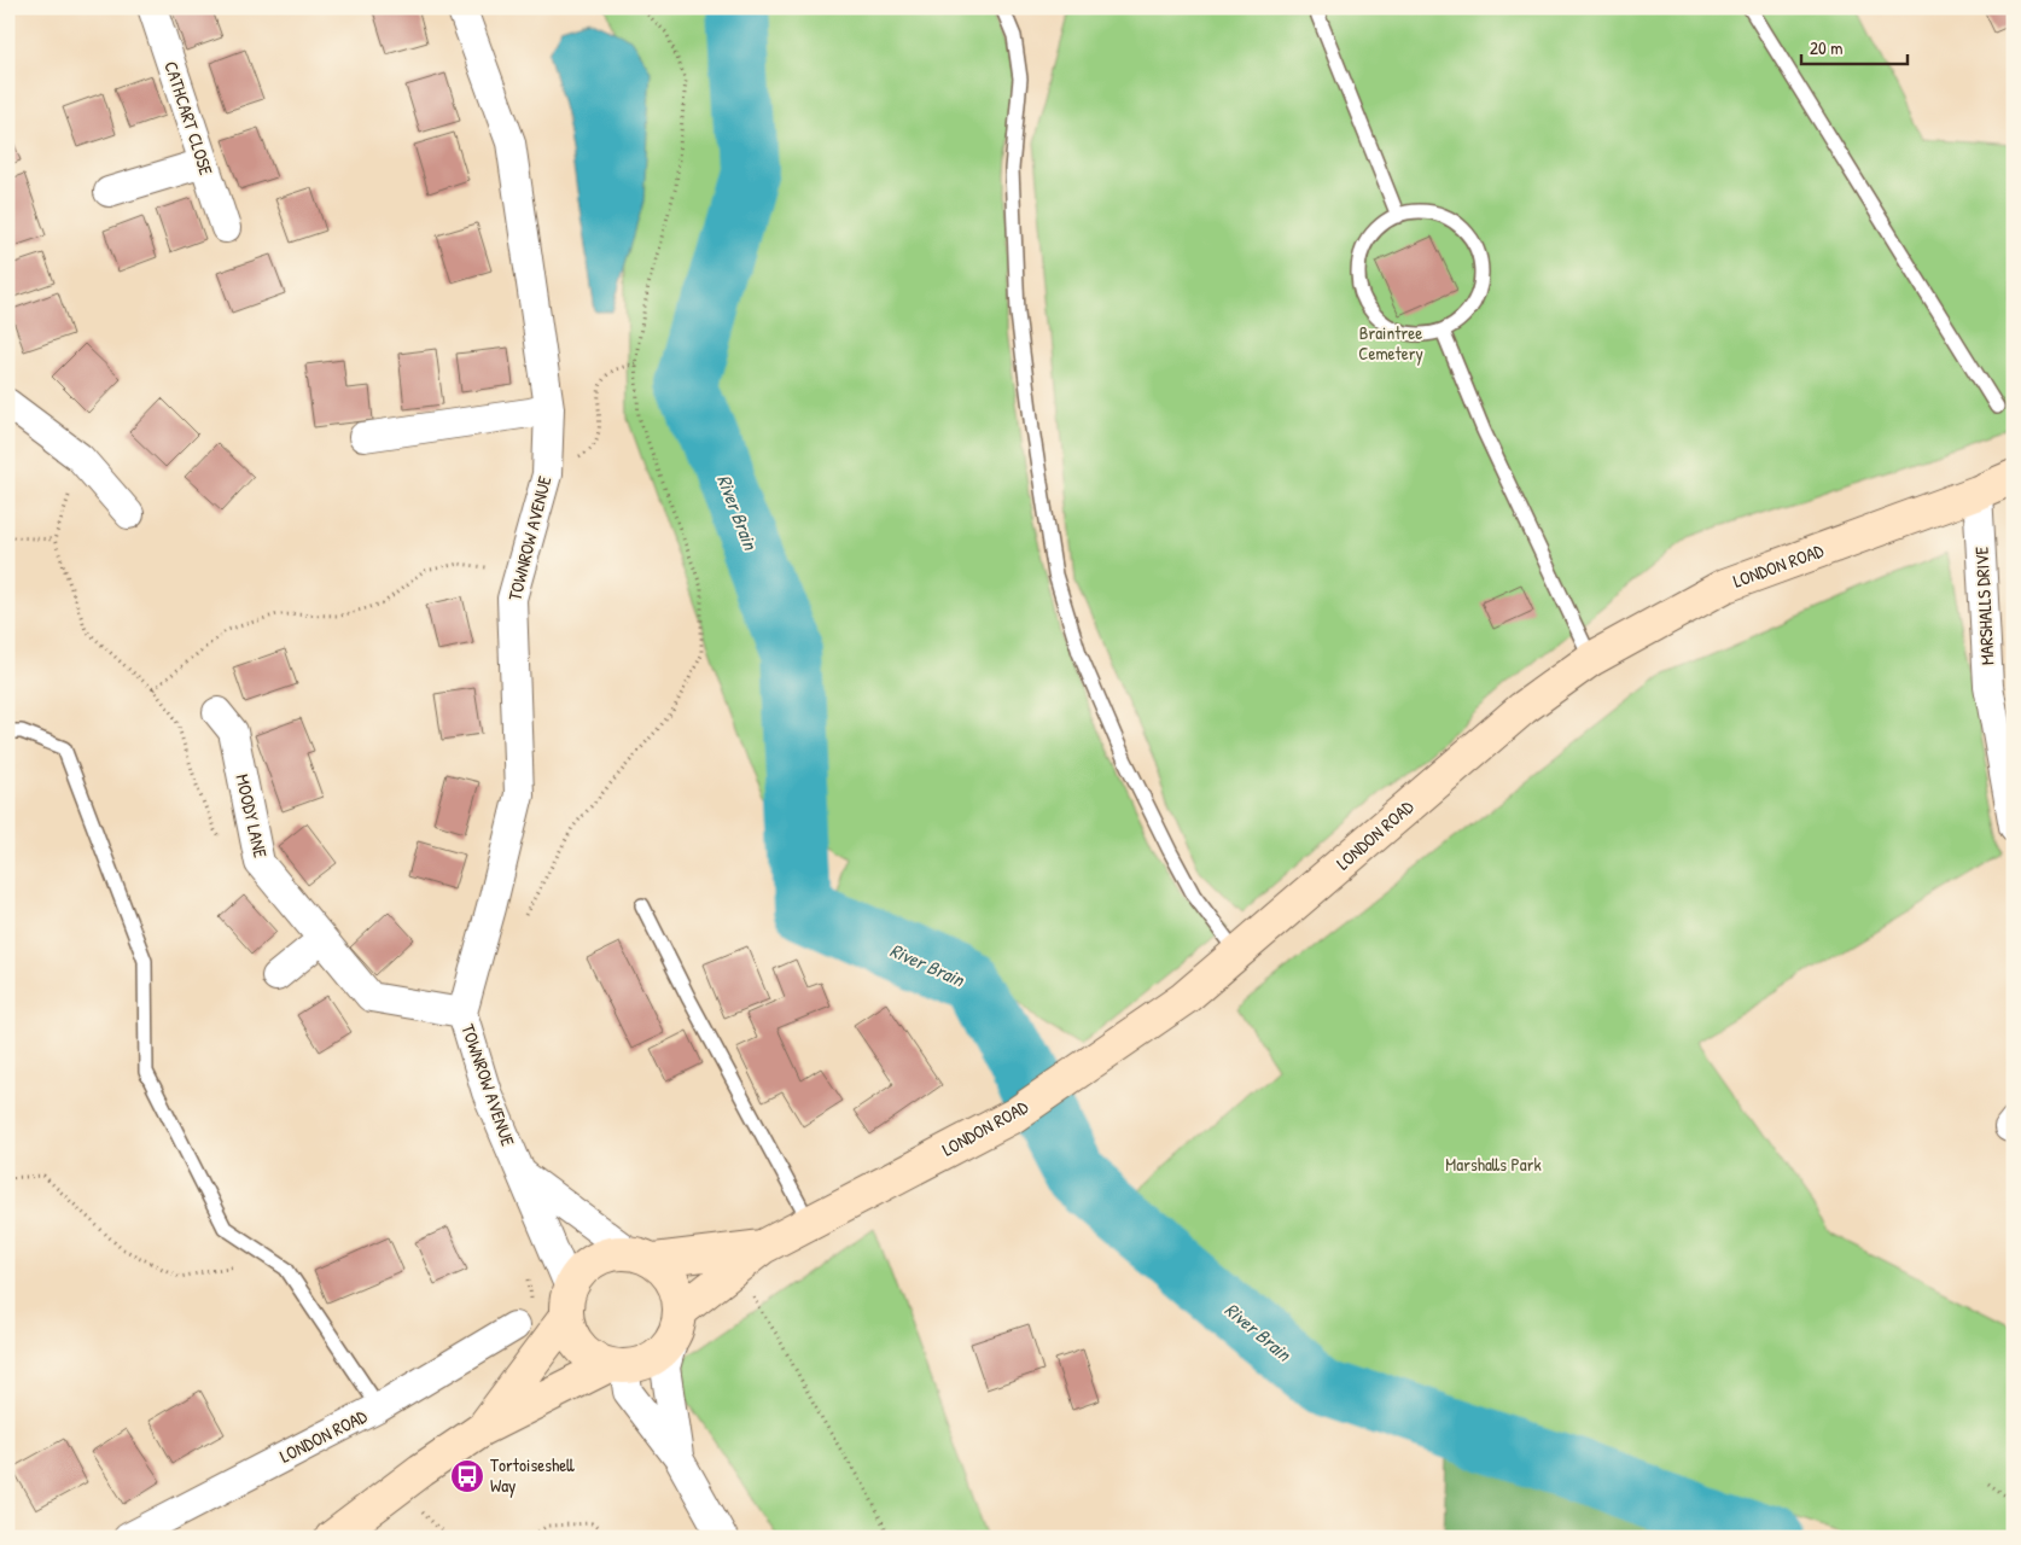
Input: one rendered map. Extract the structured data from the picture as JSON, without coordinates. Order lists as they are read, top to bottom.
{
  "streets": {
    "street": [
      "CATHCART CLOSE",
      "TOWNROW AVENUE",
      "LONDON ROAD",
      "MARSHALLS DRIVE",
      "MOODY LANE"
    ]
  },
  "crossings": [
    ["TOWNROW AVENUE", "LONDON ROAD"],
    ["TOWNROW AVENUE", "MOODY LANE"],
    ["LONDON ROAD", "MARSHALLS DRIVE"]
  ],
  "water": ["River Brain"],
  "parks": ["Braintree Cemetery", "Marshalls Park"],
  "places": {
    "bus stop": ["Tortoiseshell Way"]
  },
  "scale_bar": "20 m"
}
